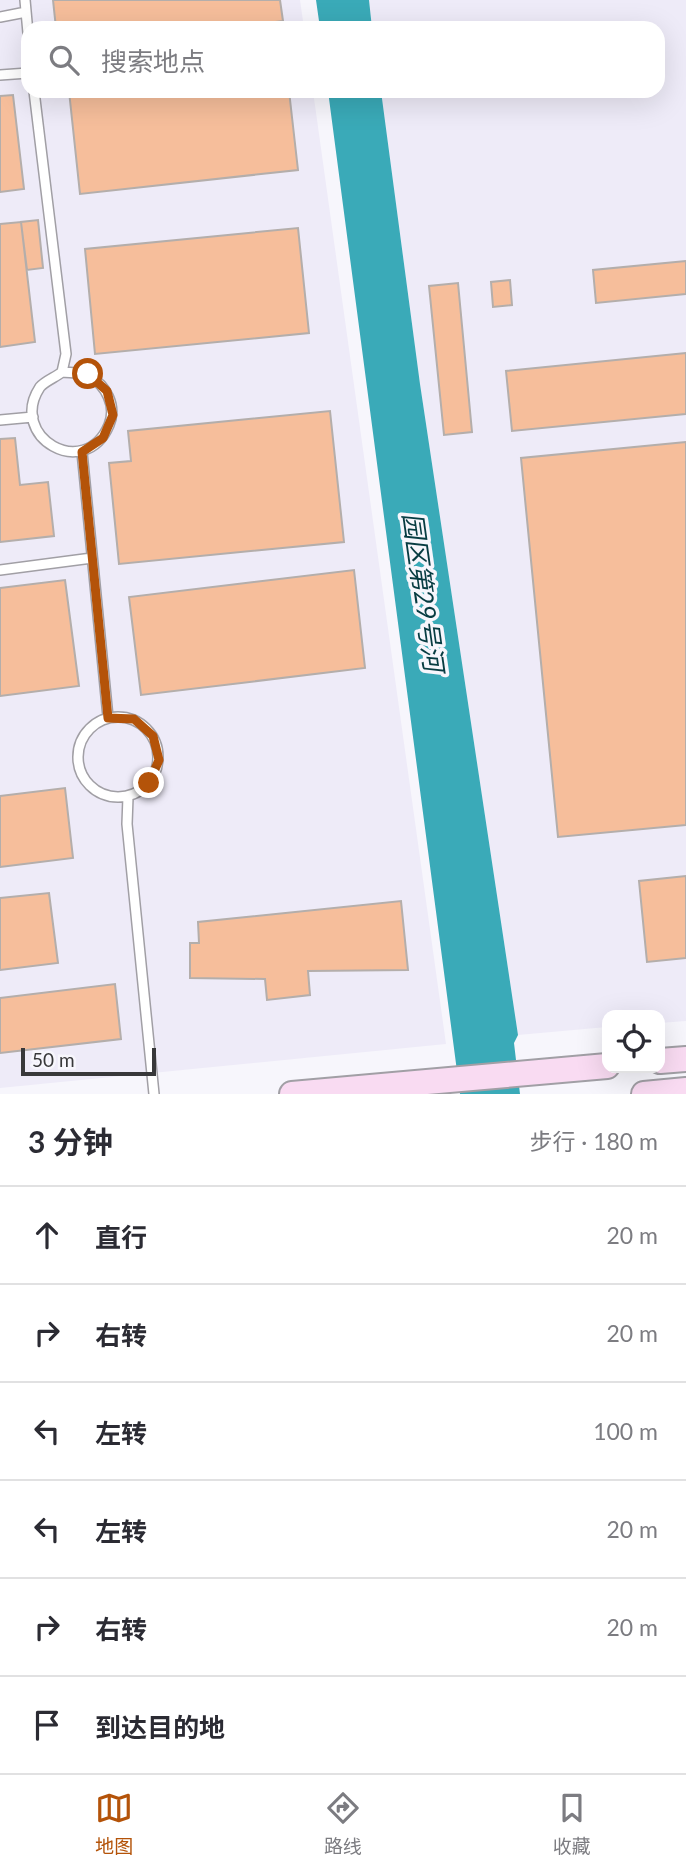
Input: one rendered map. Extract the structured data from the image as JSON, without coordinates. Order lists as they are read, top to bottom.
{
  "water": ["园区第29号河"],
  "scale_bar": "50 m",
  "page": {
    "search": "搜索地点",
    "scale": "50 m",
    "heading": ["3 分钟", "步行 · 180 m"],
    "list": [
      ["直行", "20 m"],
      ["右转", "20 m"],
      ["左转", "100 m"],
      ["左转", "20 m"],
      ["右转", "20 m"],
      "到达目的地"
    ],
    "nav": ["地图", "路线", "收藏"]
  }
}
